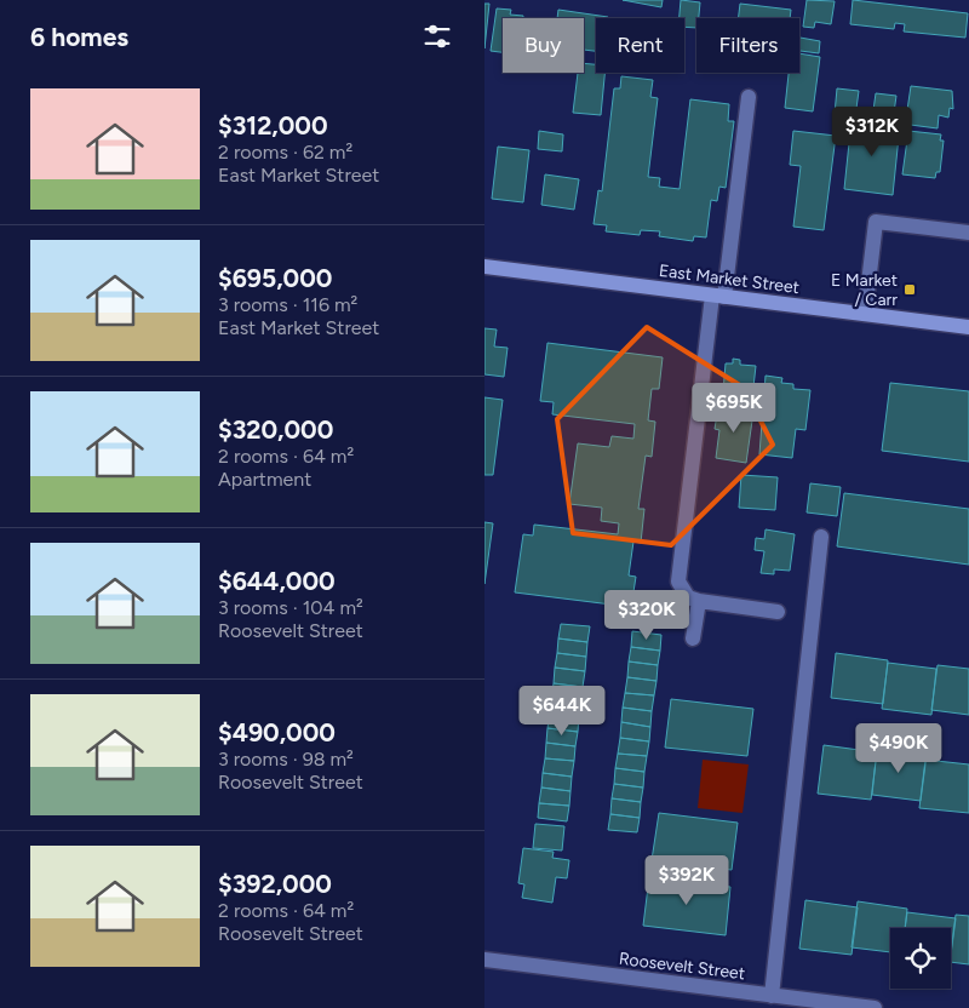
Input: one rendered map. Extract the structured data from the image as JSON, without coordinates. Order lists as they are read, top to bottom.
{
  "streets": {
    "main road": ["East Market Street"],
    "street": ["Roosevelt Street"]
  },
  "places": {
    "transit": ["E Market / Carr"]
  },
  "page": {
    "heading": "6 homes",
    "chip": ["Buy", "Rent", "Filters"],
    "list": [
      {
        "name": "$312,000",
        "note": "2 rooms · 62 m² · East Market Street"
      },
      {
        "name": "$695,000",
        "note": "3 rooms · 116 m² · East Market Street"
      },
      {
        "name": "$320,000",
        "note": "2 rooms · 64 m² · Apartment"
      },
      {
        "name": "$644,000",
        "note": "3 rooms · 104 m² · Roosevelt Street"
      },
      {
        "name": "$490,000",
        "note": "3 rooms · 98 m² · Roosevelt Street"
      },
      {
        "name": "$392,000",
        "note": "2 rooms · 64 m² · Roosevelt Street"
      }
    ],
    "price": [
      "$312K",
      "$695K",
      "$320K",
      "$644K",
      "$490K",
      "$392K"
    ]
  }
}
